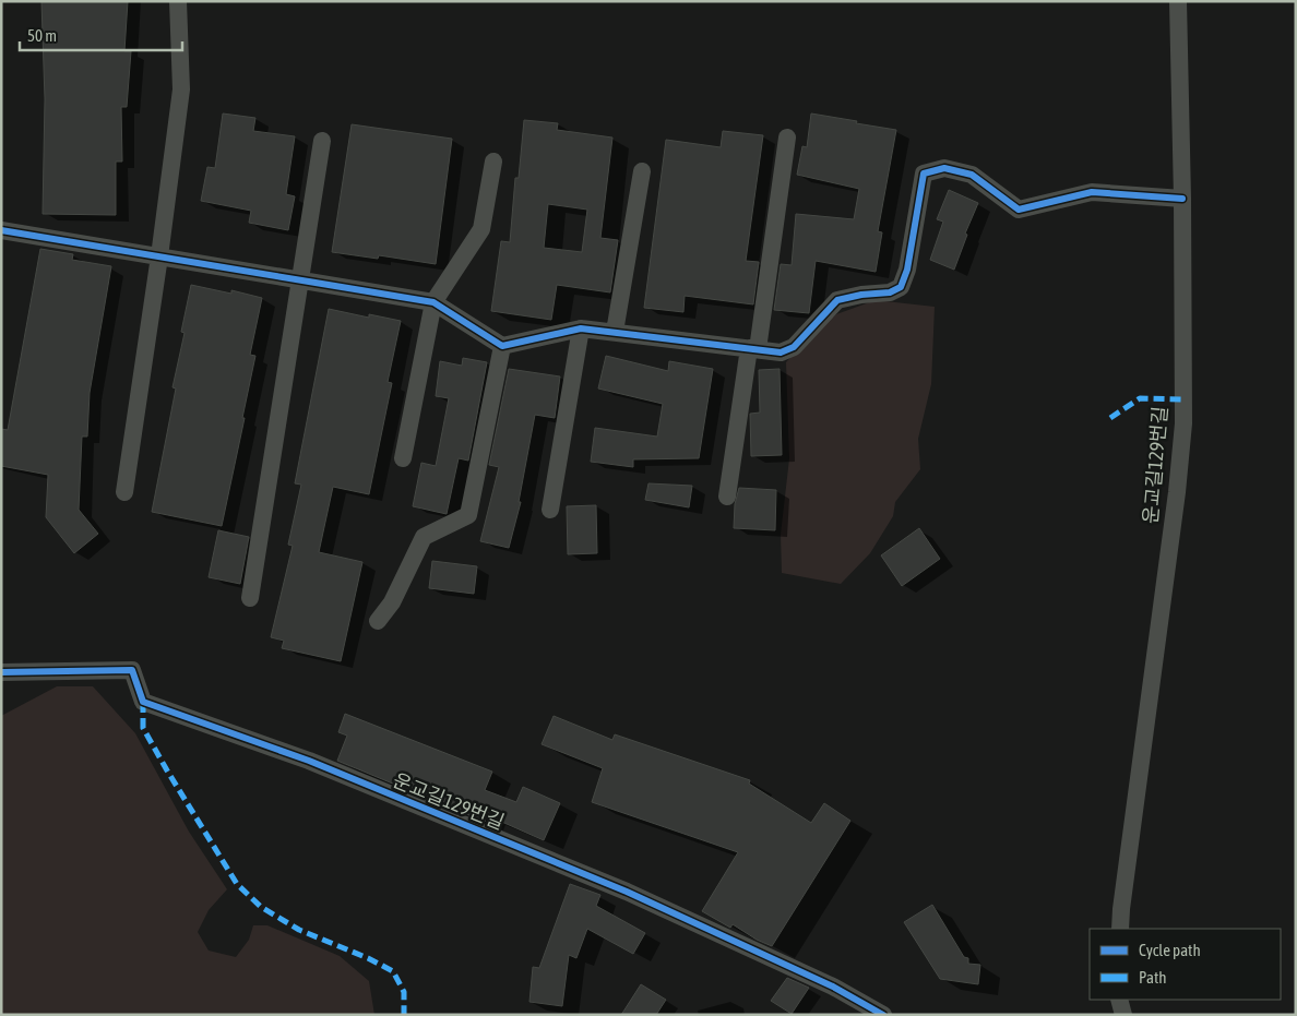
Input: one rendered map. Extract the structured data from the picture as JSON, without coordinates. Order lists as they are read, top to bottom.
{
  "streets": {
    "street": ["운교길129번길"]
  },
  "legend": ["Cycle path", "Path"],
  "scale_bar": "50 m"
}
